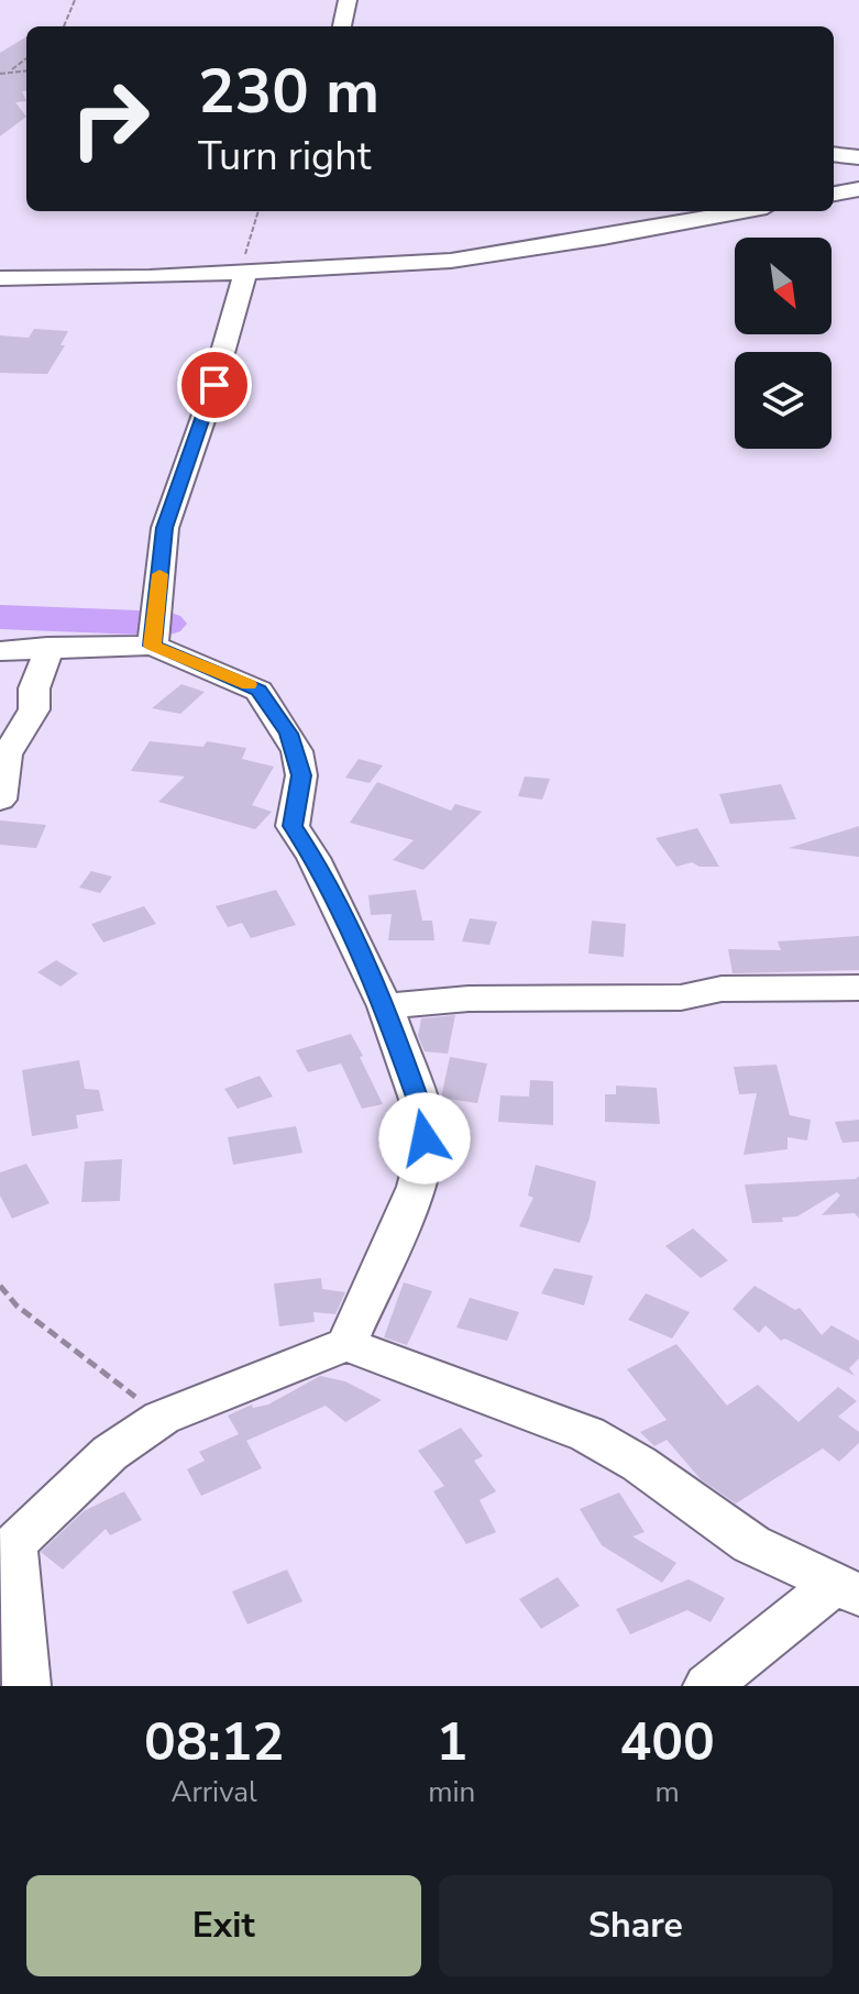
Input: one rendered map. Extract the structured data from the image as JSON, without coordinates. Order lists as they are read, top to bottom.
{
  "north": "bottom right",
  "page": {
    "turn": ["230 m", "Turn right"],
    "eta": [
      "08:12",
      "Arrival",
      "1",
      "min",
      "400",
      "m"
    ],
    "buttons": ["Exit", "Share"]
  }
}
